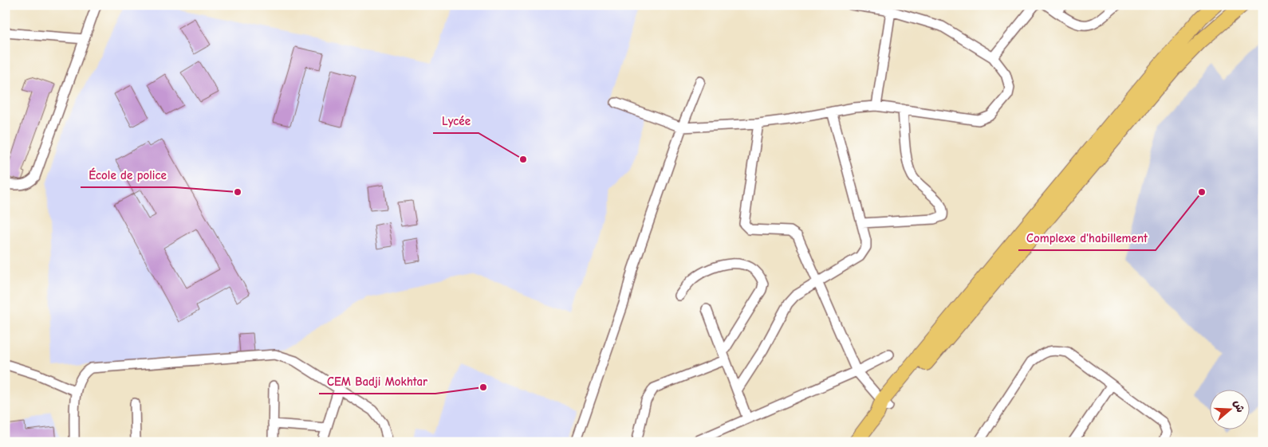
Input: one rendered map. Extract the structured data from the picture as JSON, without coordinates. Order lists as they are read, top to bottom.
{
  "places": [
    "Lycée",
    "École de police",
    "Complexe d'habillement",
    "CEM Badji Mokhtar"
  ],
  "north": "right"
}
